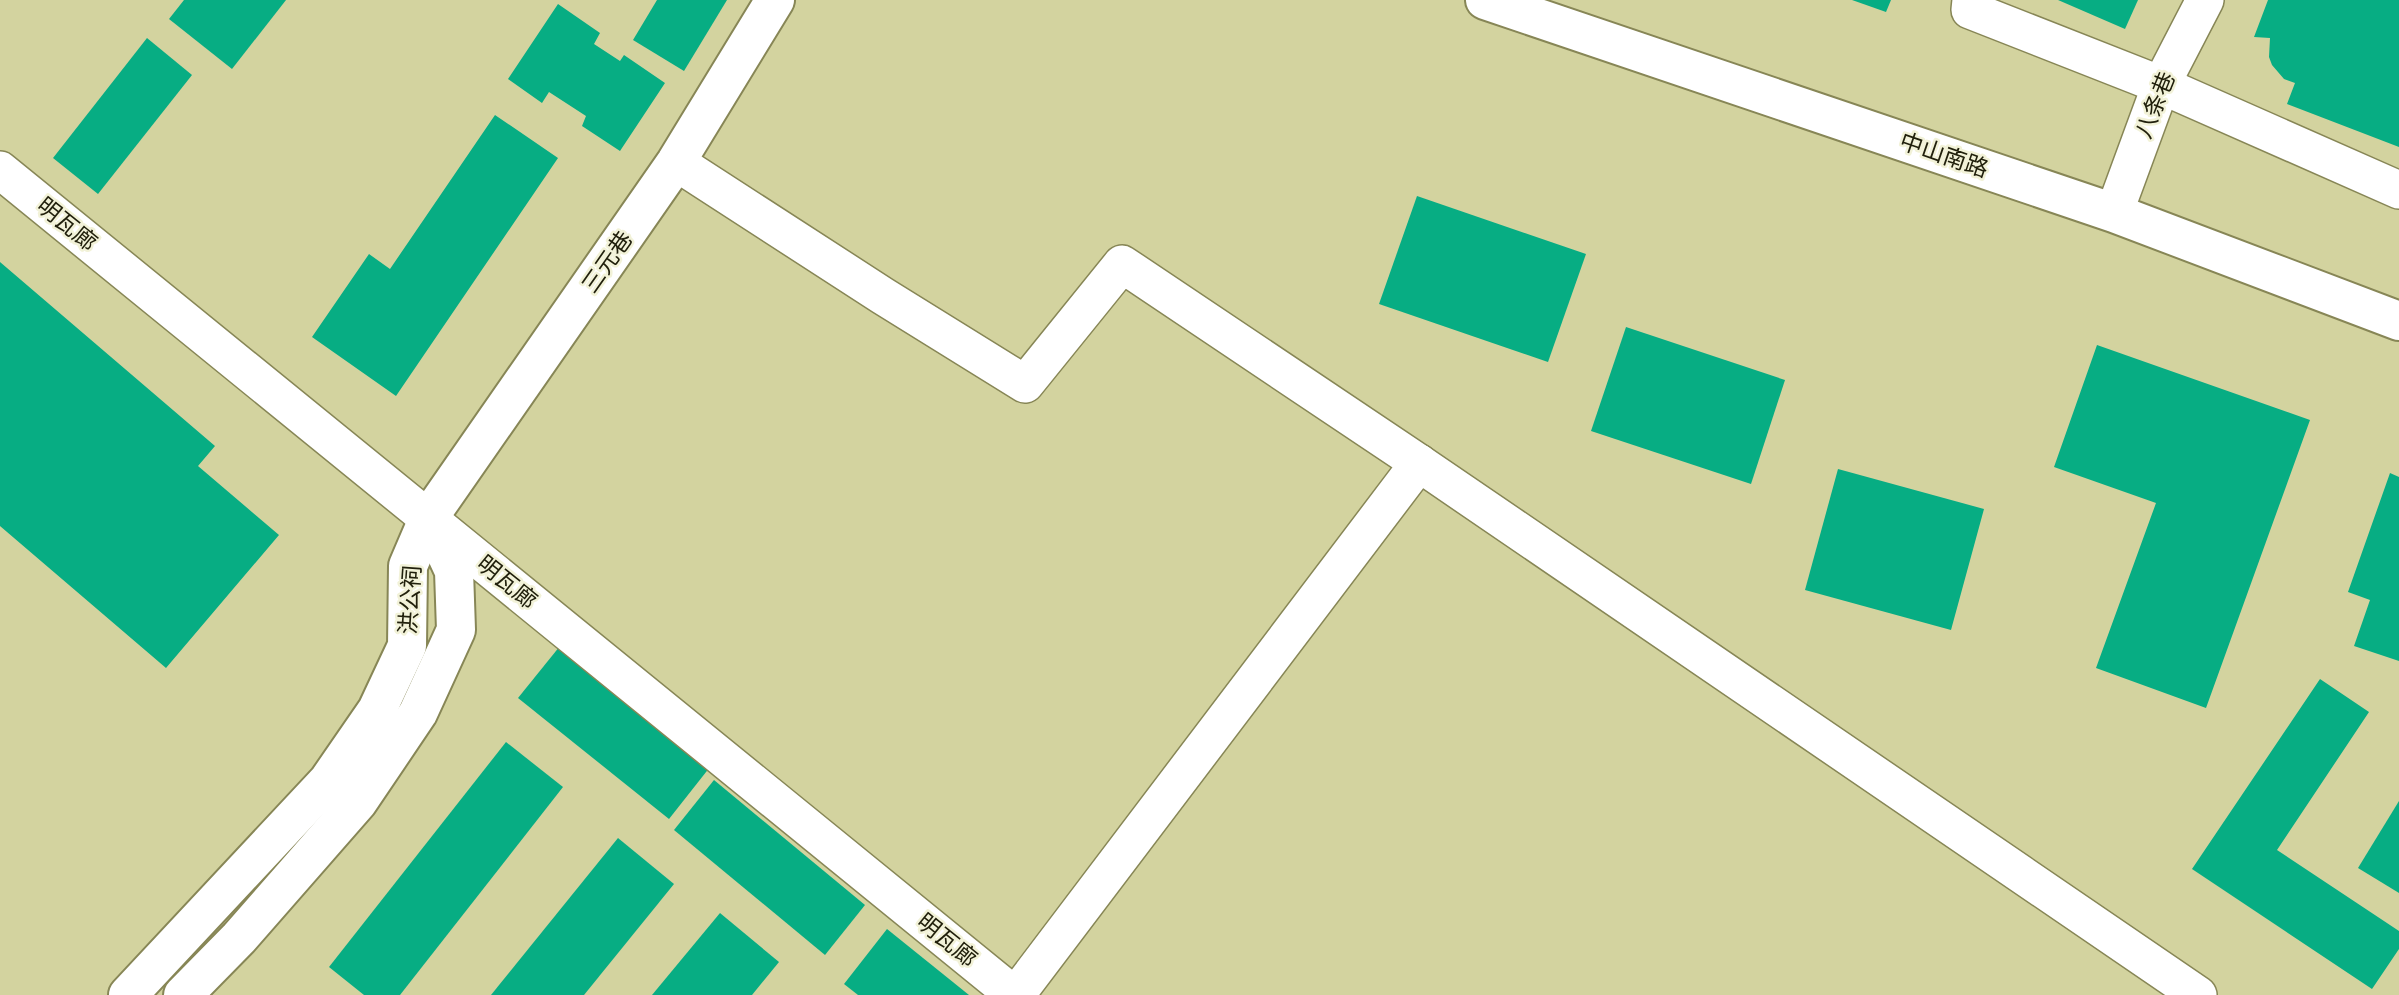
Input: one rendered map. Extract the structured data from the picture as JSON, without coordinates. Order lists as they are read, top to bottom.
{
  "streets": {
    "street": [
      "八条巷",
      "中山南路",
      "明瓦廊",
      "三元巷",
      "洪公祠"
    ]
  },
  "crossings": [
    ["八条巷", "中山南路"],
    ["明瓦廊", "三元巷"],
    ["明瓦廊", "洪公祠"],
    ["三元巷", "洪公祠"]
  ]
}
